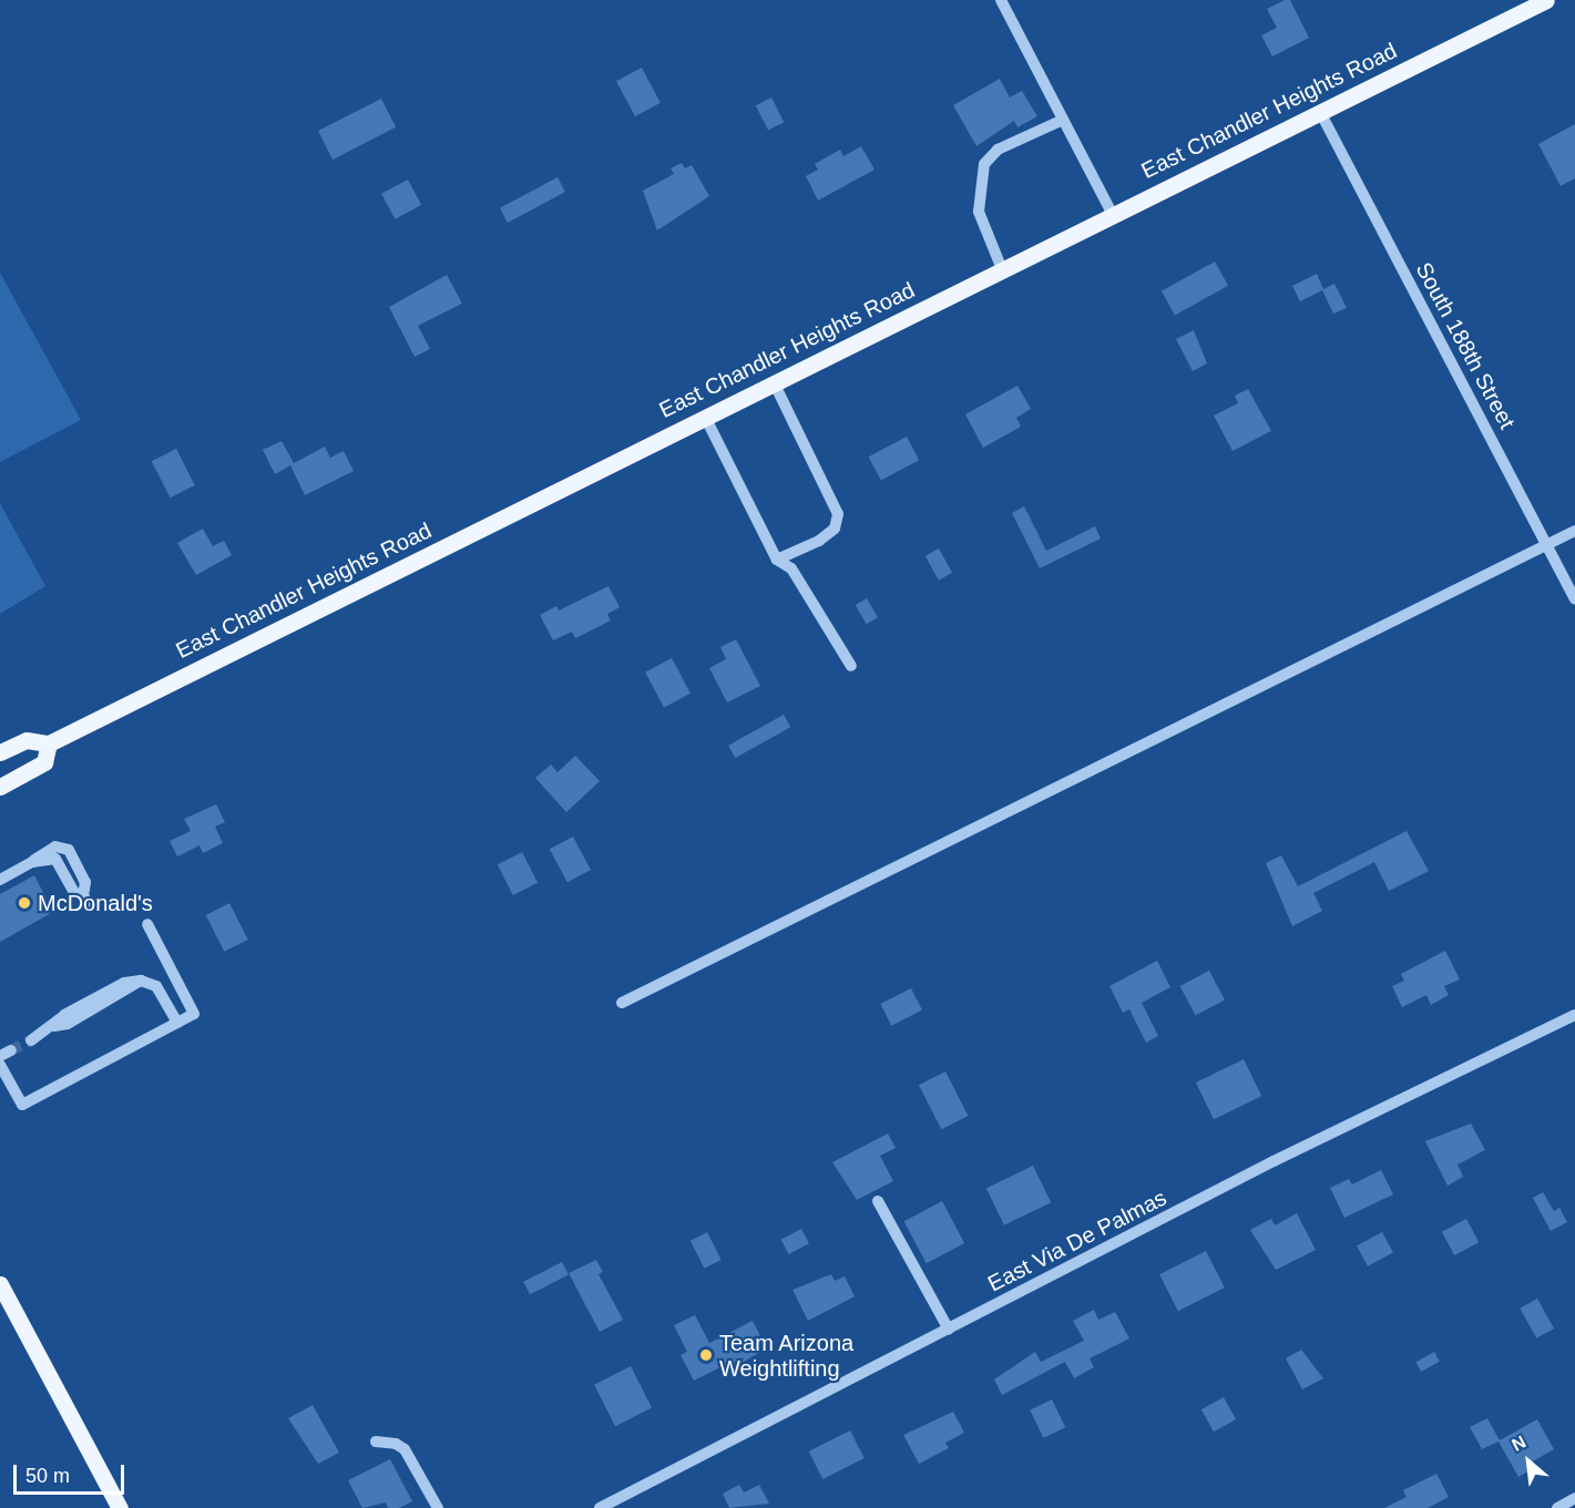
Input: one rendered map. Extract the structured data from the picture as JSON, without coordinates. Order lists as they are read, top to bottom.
{
  "streets": {
    "main road": ["East Chandler Heights Road"],
    "street": ["South 188th Street", "East Via De Palmas"]
  },
  "crossings": [
    ["East Chandler Heights Road", "South 188th Street"]
  ],
  "places": ["McDonald's", "Team Arizona Weightlifting"],
  "scale_bar": "50 m",
  "north": "top left"
}
